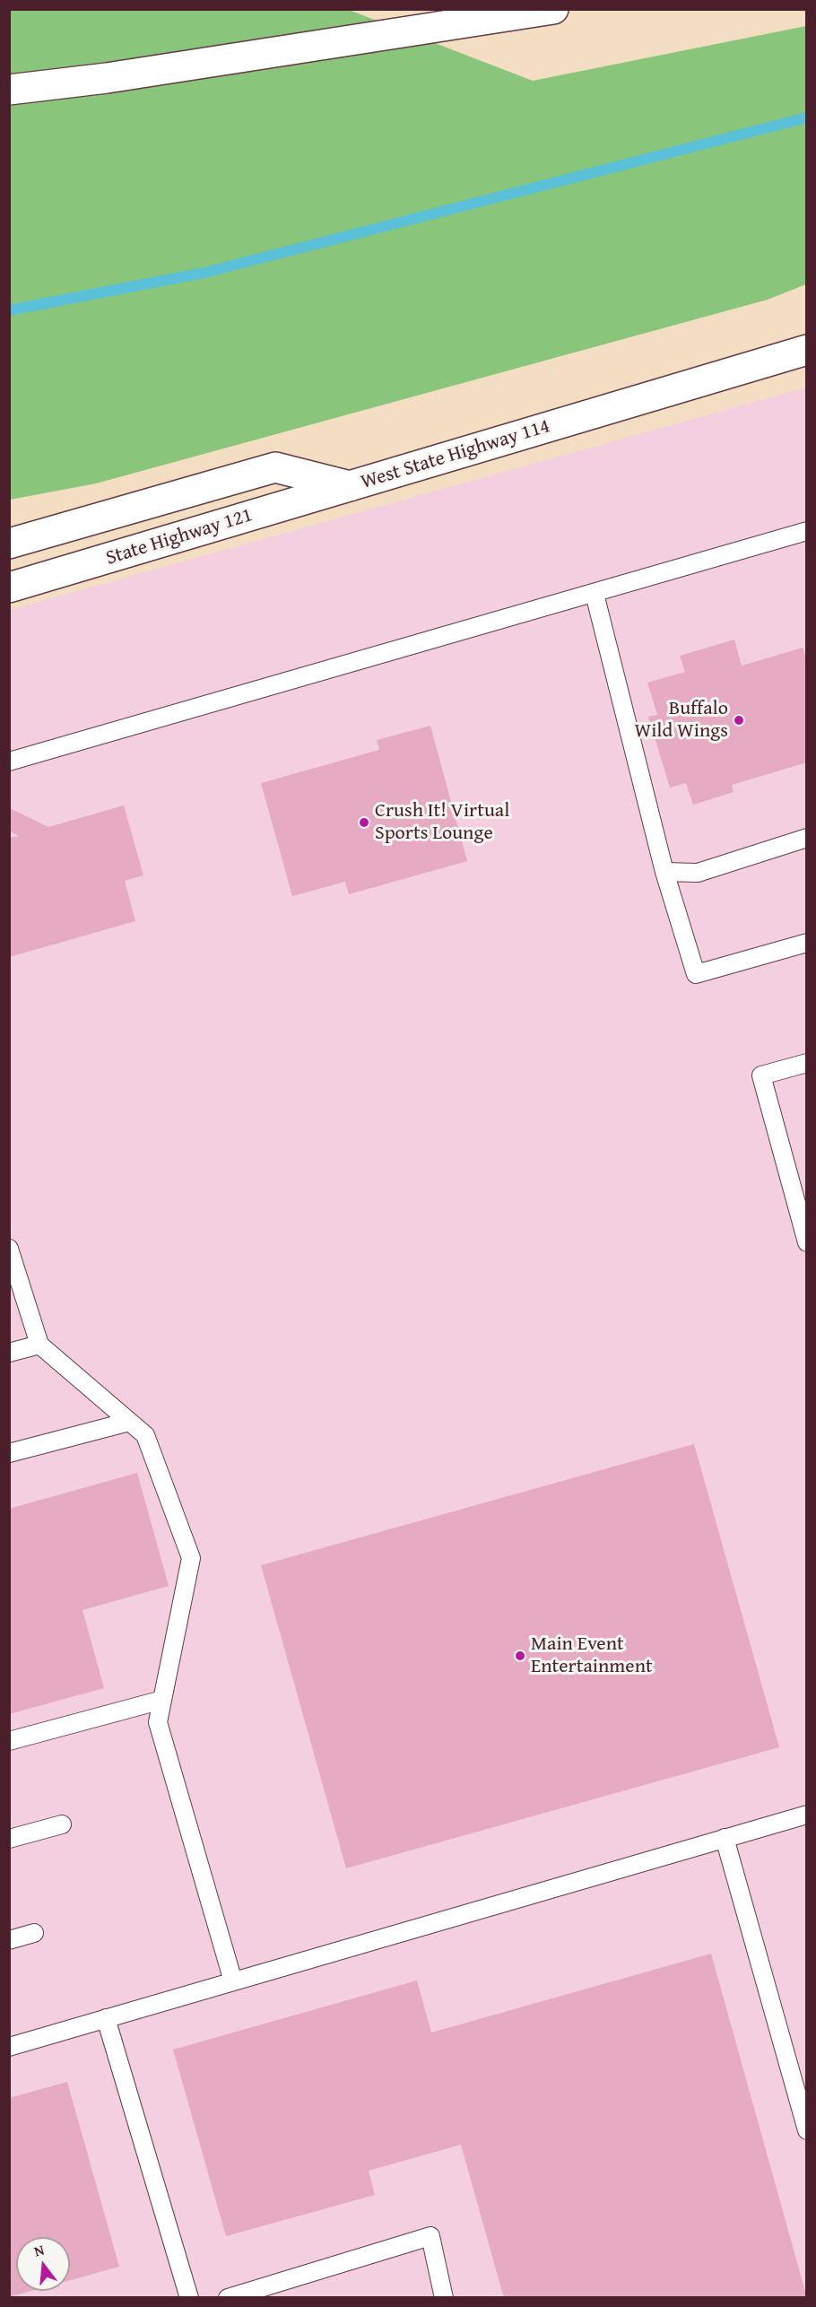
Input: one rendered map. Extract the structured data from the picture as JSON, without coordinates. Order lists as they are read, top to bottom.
{
  "streets": {
    "main road": ["West State Highway 114", "State Highway 121"]
  },
  "crossings": [
    ["West State Highway 114", "State Highway 121"]
  ],
  "places": ["Buffalo Wild Wings", "Crush It! Virtual Sports Lounge", "Main Event Entertainment"],
  "north": "top"
}
